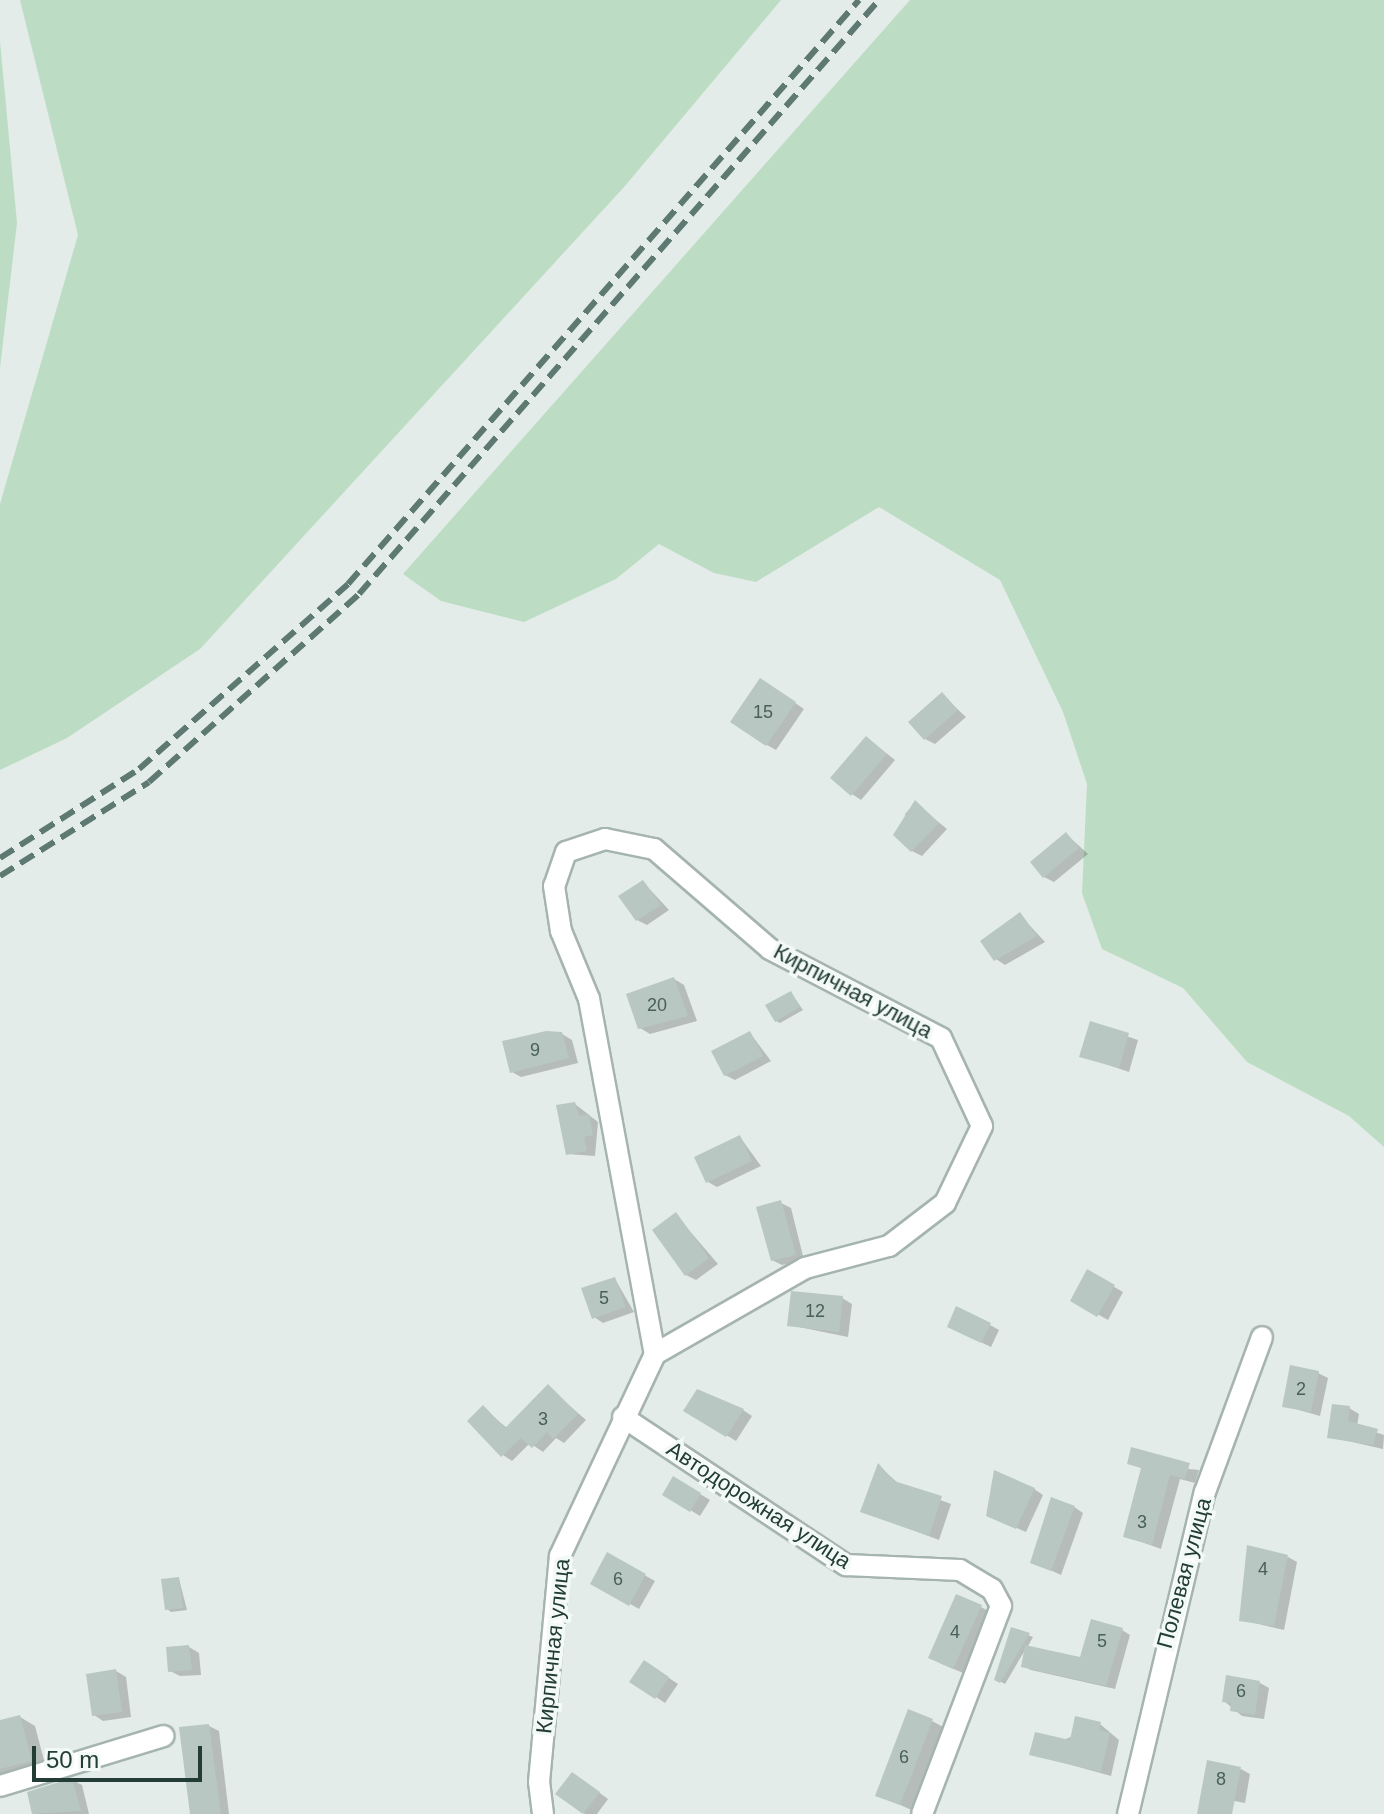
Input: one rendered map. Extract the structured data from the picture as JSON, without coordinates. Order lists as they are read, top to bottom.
{
  "streets": {
    "street": ["Кирпичная улица", "Автодорожная улица", "Полевая улица"]
  },
  "crossings": [
    ["Кирпичная улица", "Автодорожная улица"]
  ],
  "house_numbers": [
    "15",
    "20",
    "9",
    "5",
    "12",
    "2",
    "3",
    "3",
    "4",
    "6",
    "4",
    "5",
    "6",
    "6",
    "8"
  ],
  "scale_bar": "50 m"
}
